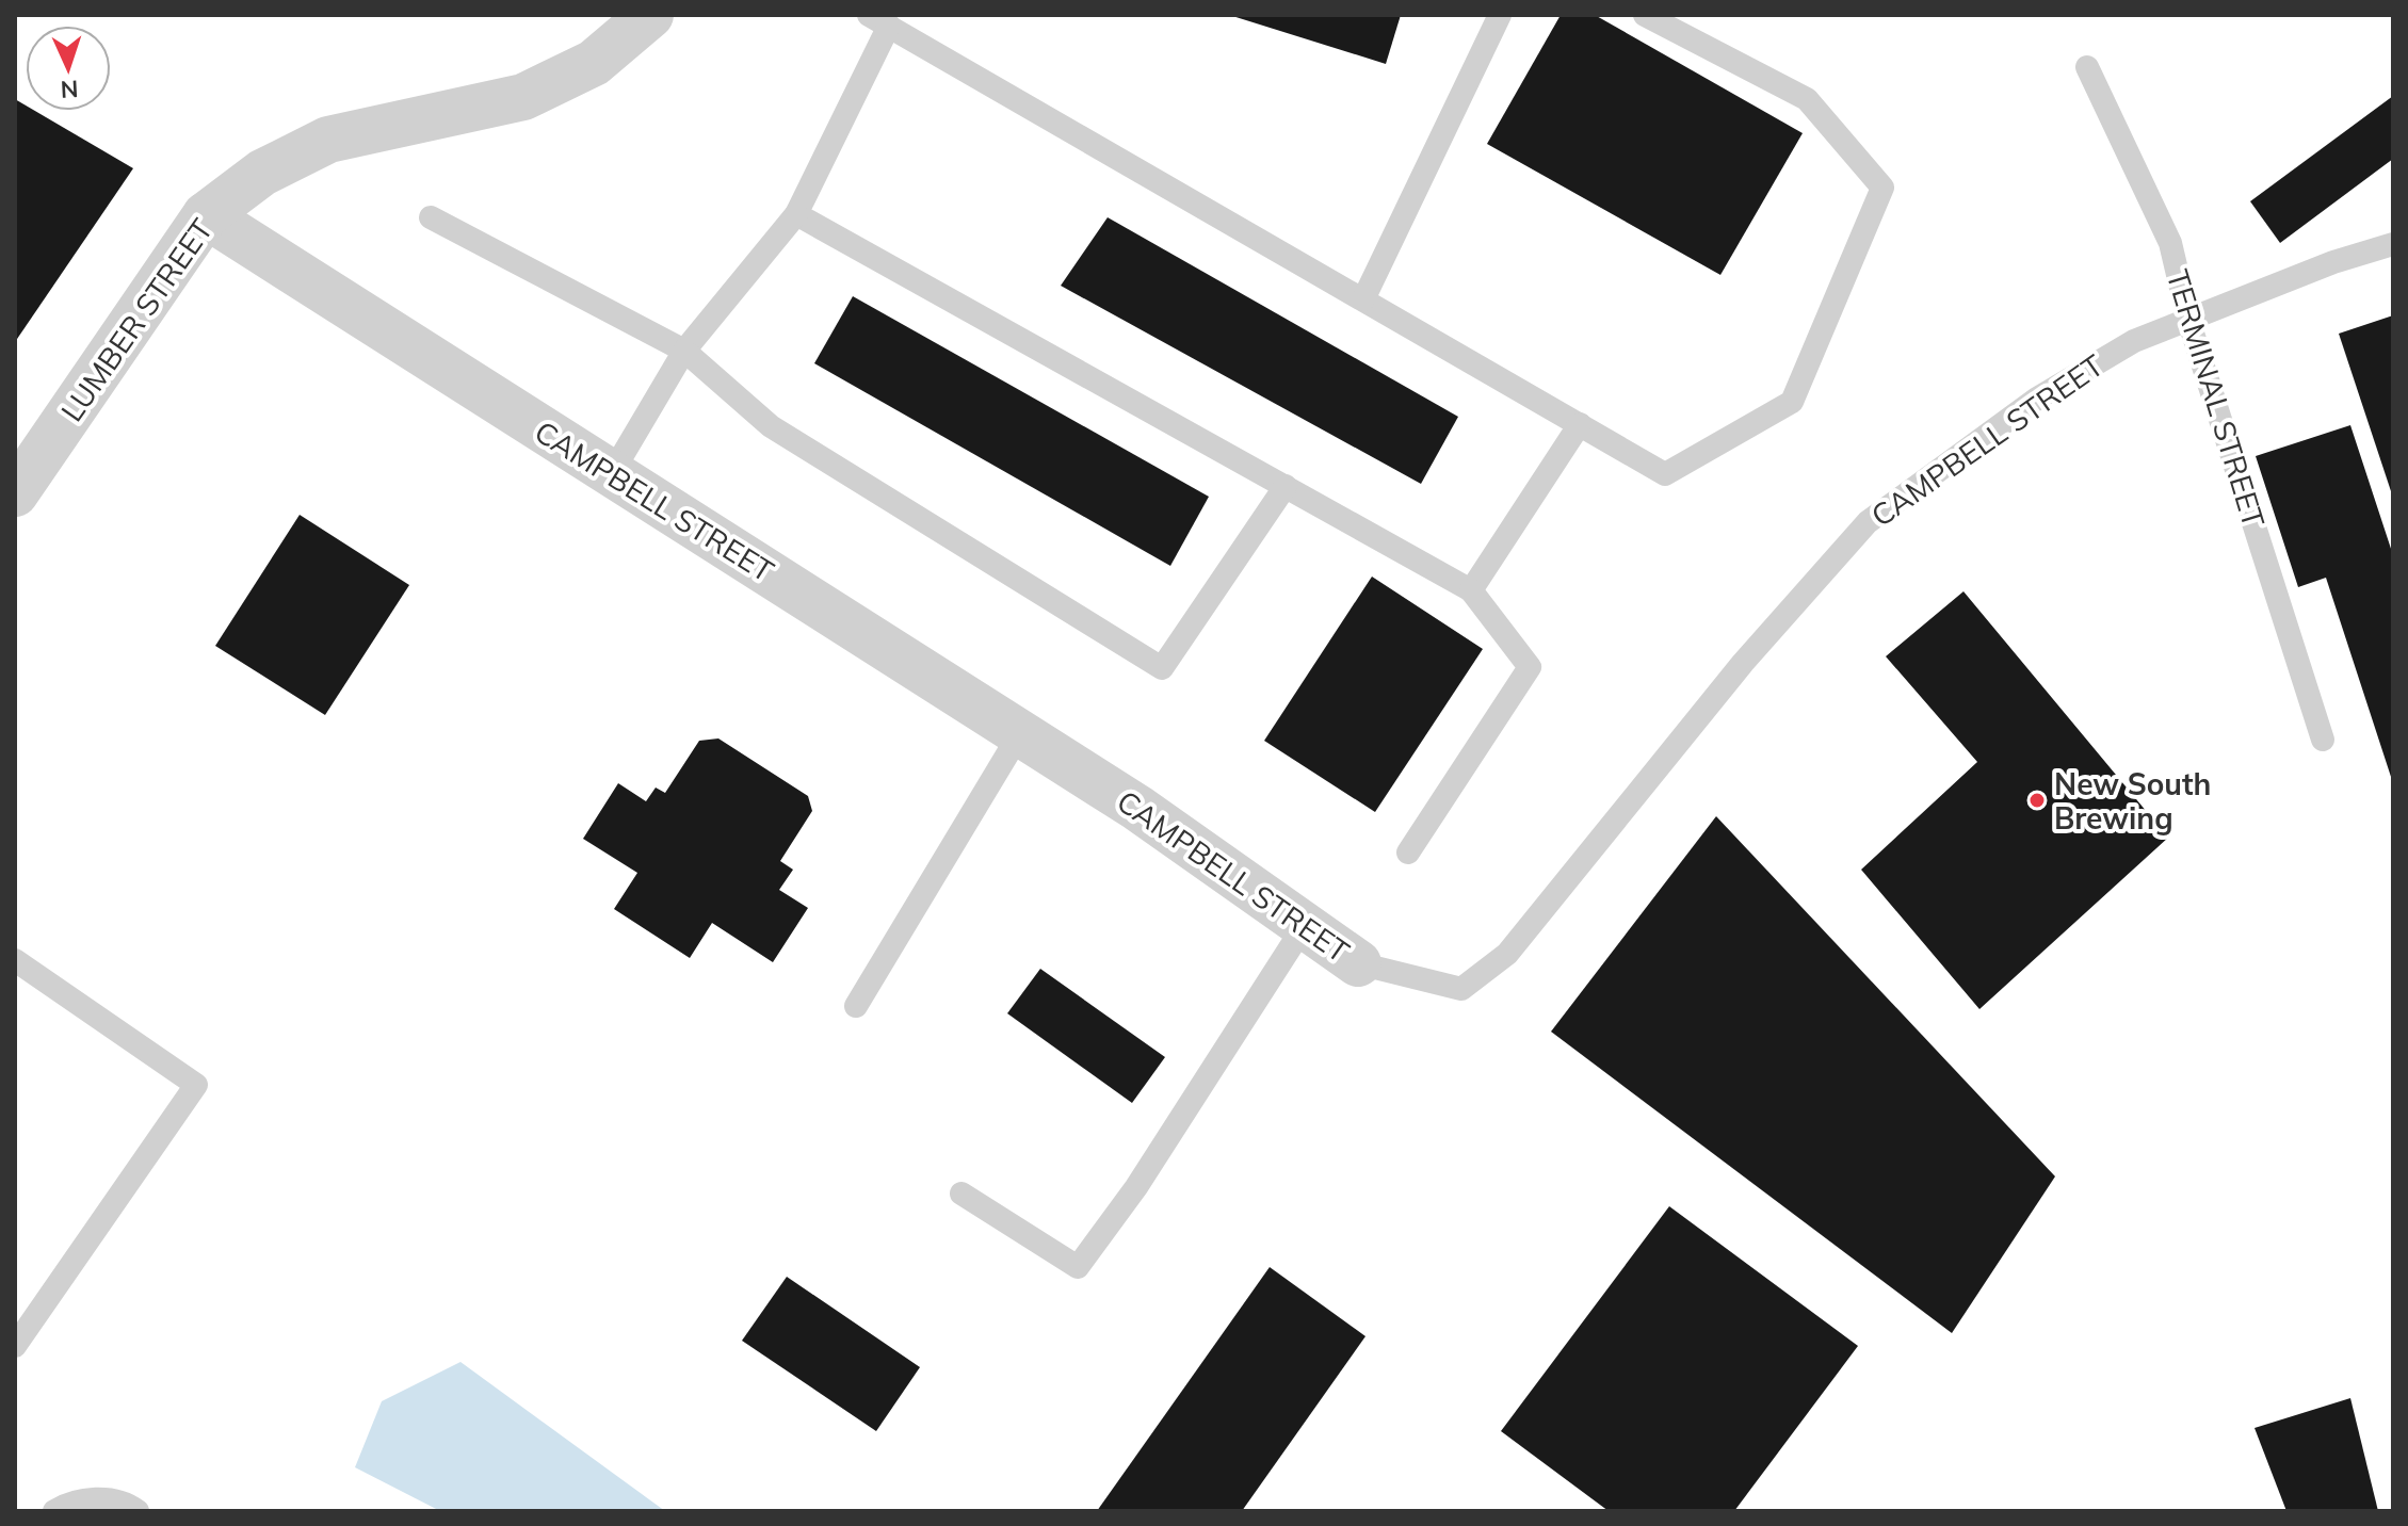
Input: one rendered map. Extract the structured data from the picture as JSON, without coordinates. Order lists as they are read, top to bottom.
{
  "streets": {
    "street": ["LUMBER STREET", "CAMPBELL STREET"],
    "lane": ["TERMINAL STREET"]
  },
  "crossings": [
    ["LUMBER STREET", "CAMPBELL STREET"],
    ["TERMINAL STREET", "CAMPBELL STREET"]
  ],
  "places": ["New South Brewing"],
  "north": "bottom"
}
